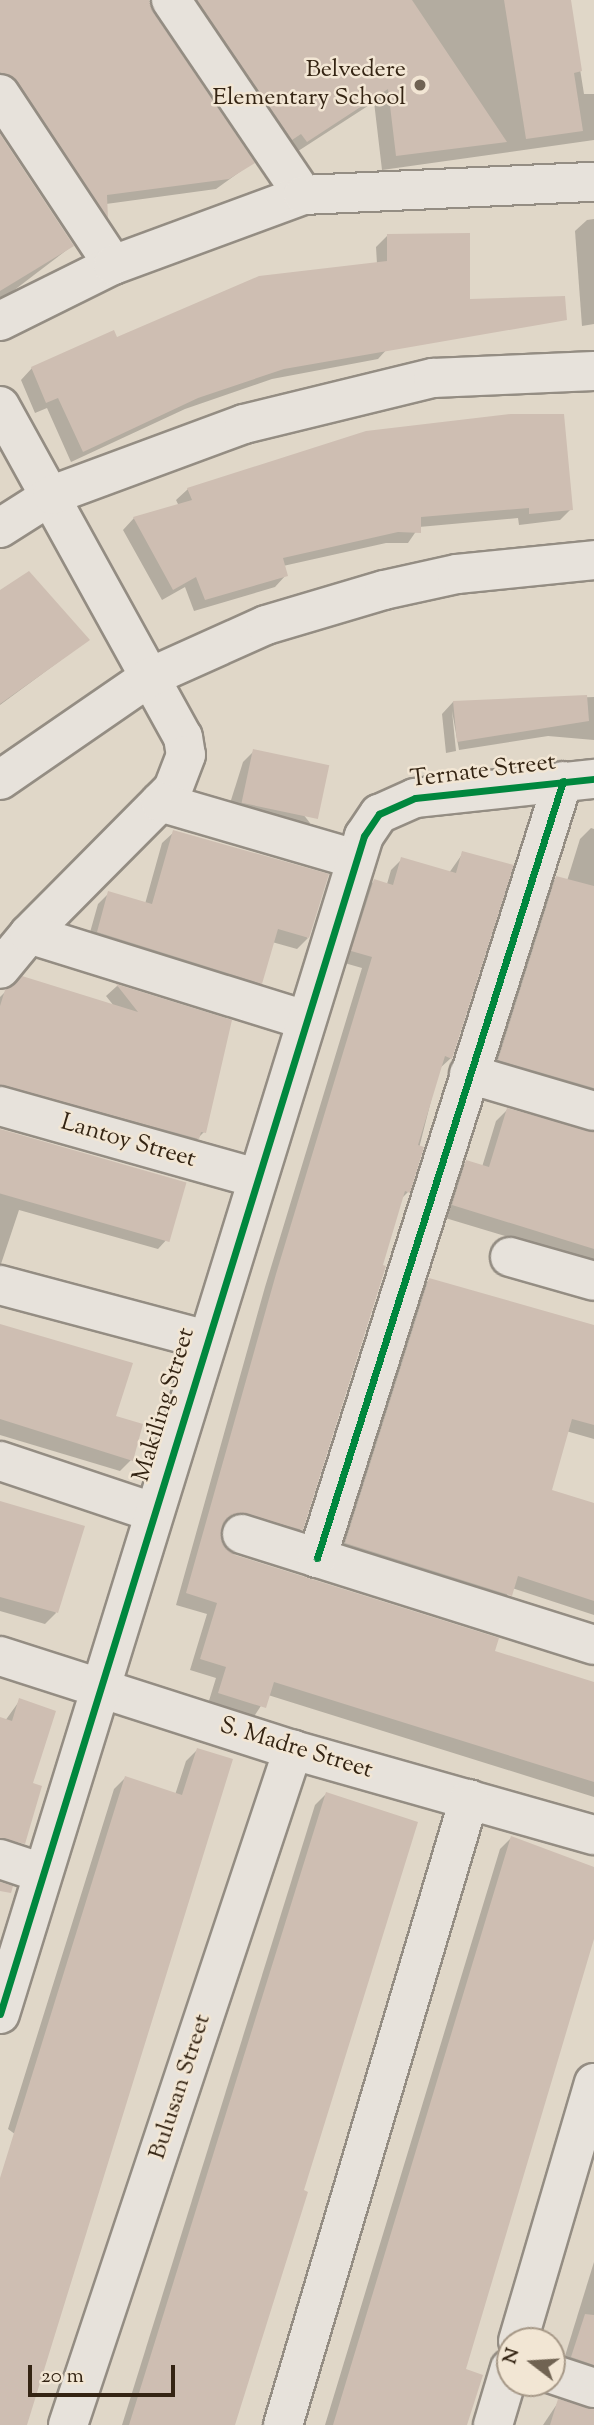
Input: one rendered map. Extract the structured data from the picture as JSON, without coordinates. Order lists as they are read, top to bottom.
{
  "streets": {
    "street": [
      "Ternate Street",
      "Lantoy Street",
      "Makiling Street",
      "S. Madre Street",
      "Bulusan Street"
    ]
  },
  "crossings": [
    ["Ternate Street", "Makiling Street"],
    ["Lantoy Street", "Makiling Street"],
    ["Makiling Street", "S. Madre Street"],
    ["S. Madre Street", "Bulusan Street"]
  ],
  "places": ["Belvedere Elementary School"],
  "scale_bar": "20 m",
  "north": "left"
}
